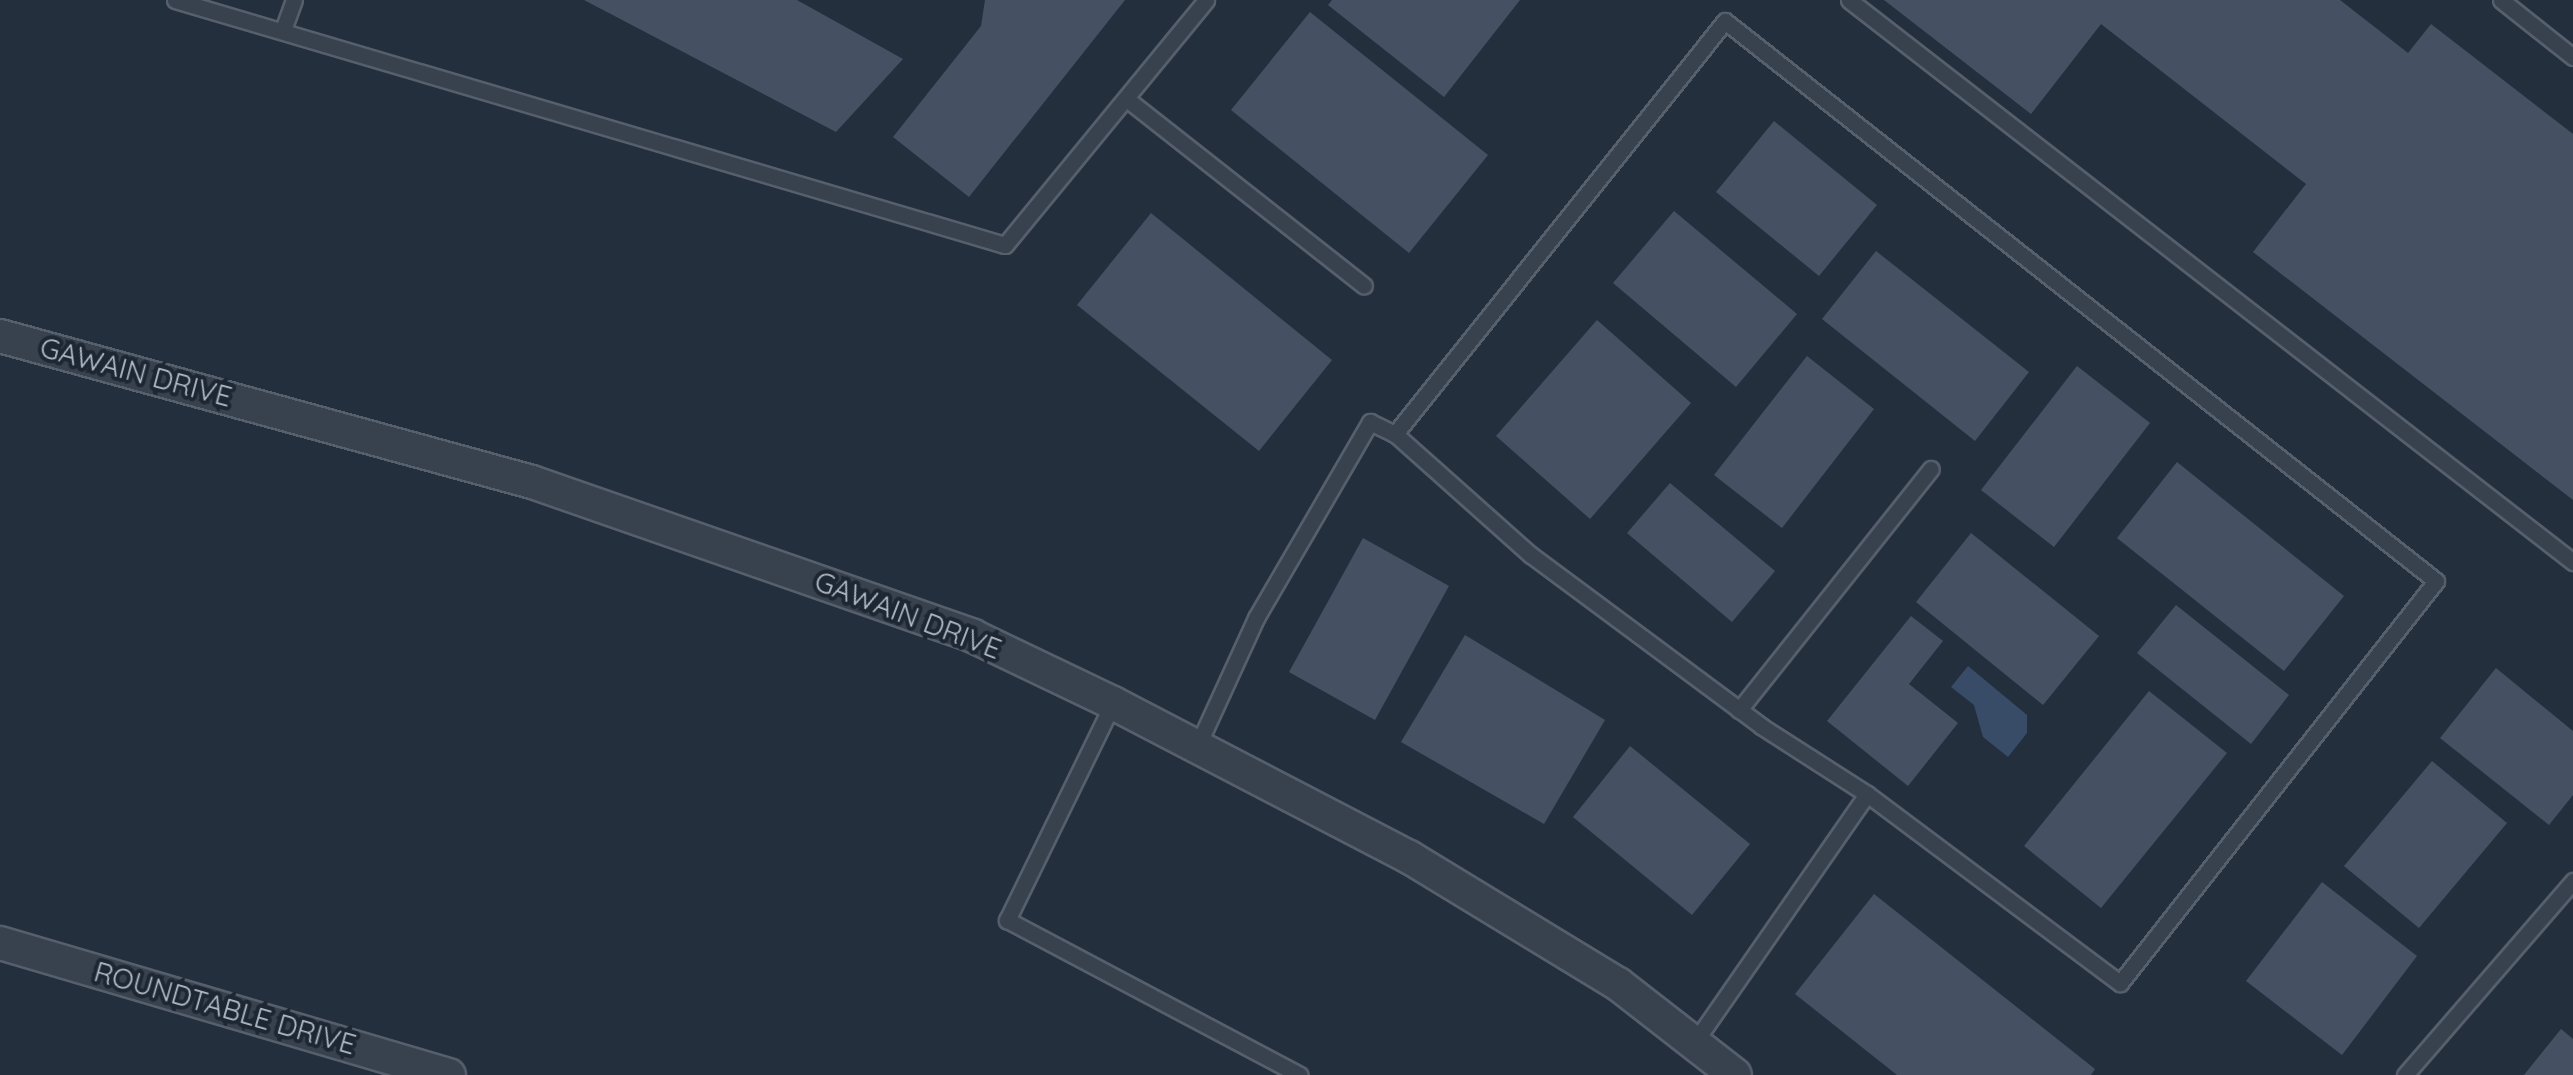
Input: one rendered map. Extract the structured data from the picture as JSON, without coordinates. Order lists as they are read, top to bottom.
{
  "streets": {
    "street": ["GAWAIN DRIVE", "ROUNDTABLE DRIVE"]
  }
}
